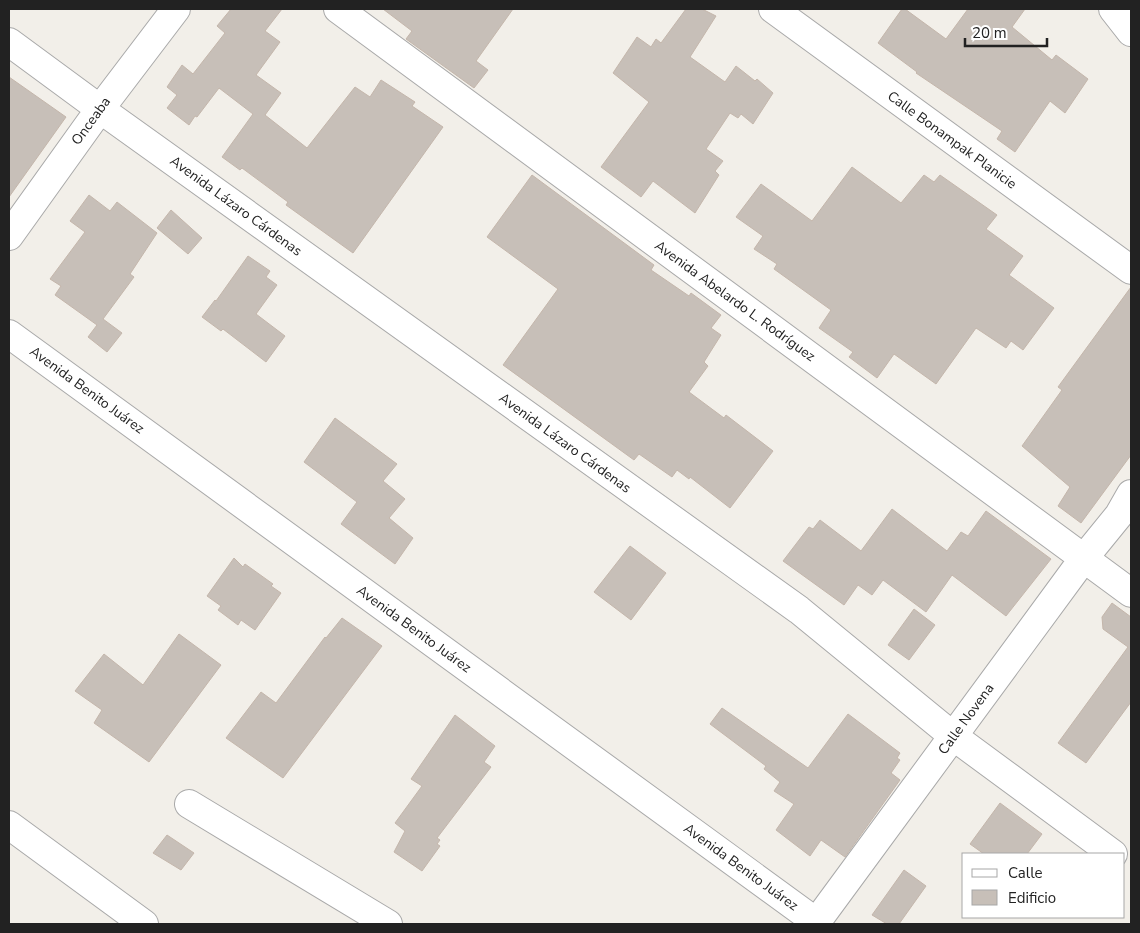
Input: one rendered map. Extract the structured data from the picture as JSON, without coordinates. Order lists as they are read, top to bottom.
{
  "streets": {
    "street": [
      "Onceaba",
      "Calle Bonampak Planicie",
      "Avenida Lázaro Cárdenas",
      "Avenida Abelardo L. Rodríguez",
      "Avenida Benito Juárez",
      "Calle Novena"
    ]
  },
  "crossings": [
    ["Onceaba", "Avenida Lázaro Cárdenas"],
    ["Avenida Lázaro Cárdenas", "Calle Novena"],
    ["Avenida Abelardo L. Rodríguez", "Calle Novena"],
    ["Avenida Benito Juárez", "Calle Novena"]
  ],
  "legend": ["Calle", "Edificio"],
  "scale_bar": "20 m"
}
